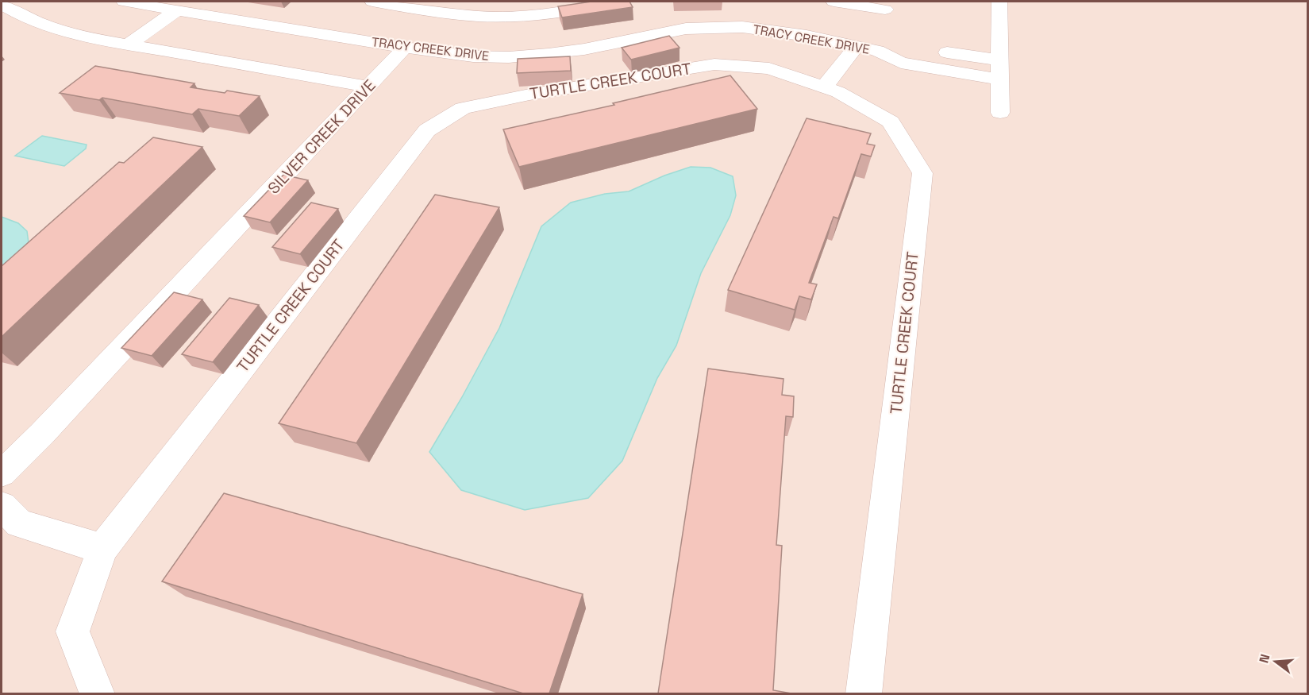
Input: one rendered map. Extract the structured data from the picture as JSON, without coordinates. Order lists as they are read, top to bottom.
{
  "streets": {
    "street": ["TRACY CREEK DRIVE", "TURTLE CREEK COURT", "SILVER CREEK DRIVE"]
  },
  "crossings": [
    ["TRACY CREEK DRIVE", "SILVER CREEK DRIVE"]
  ],
  "north": "left"
}
